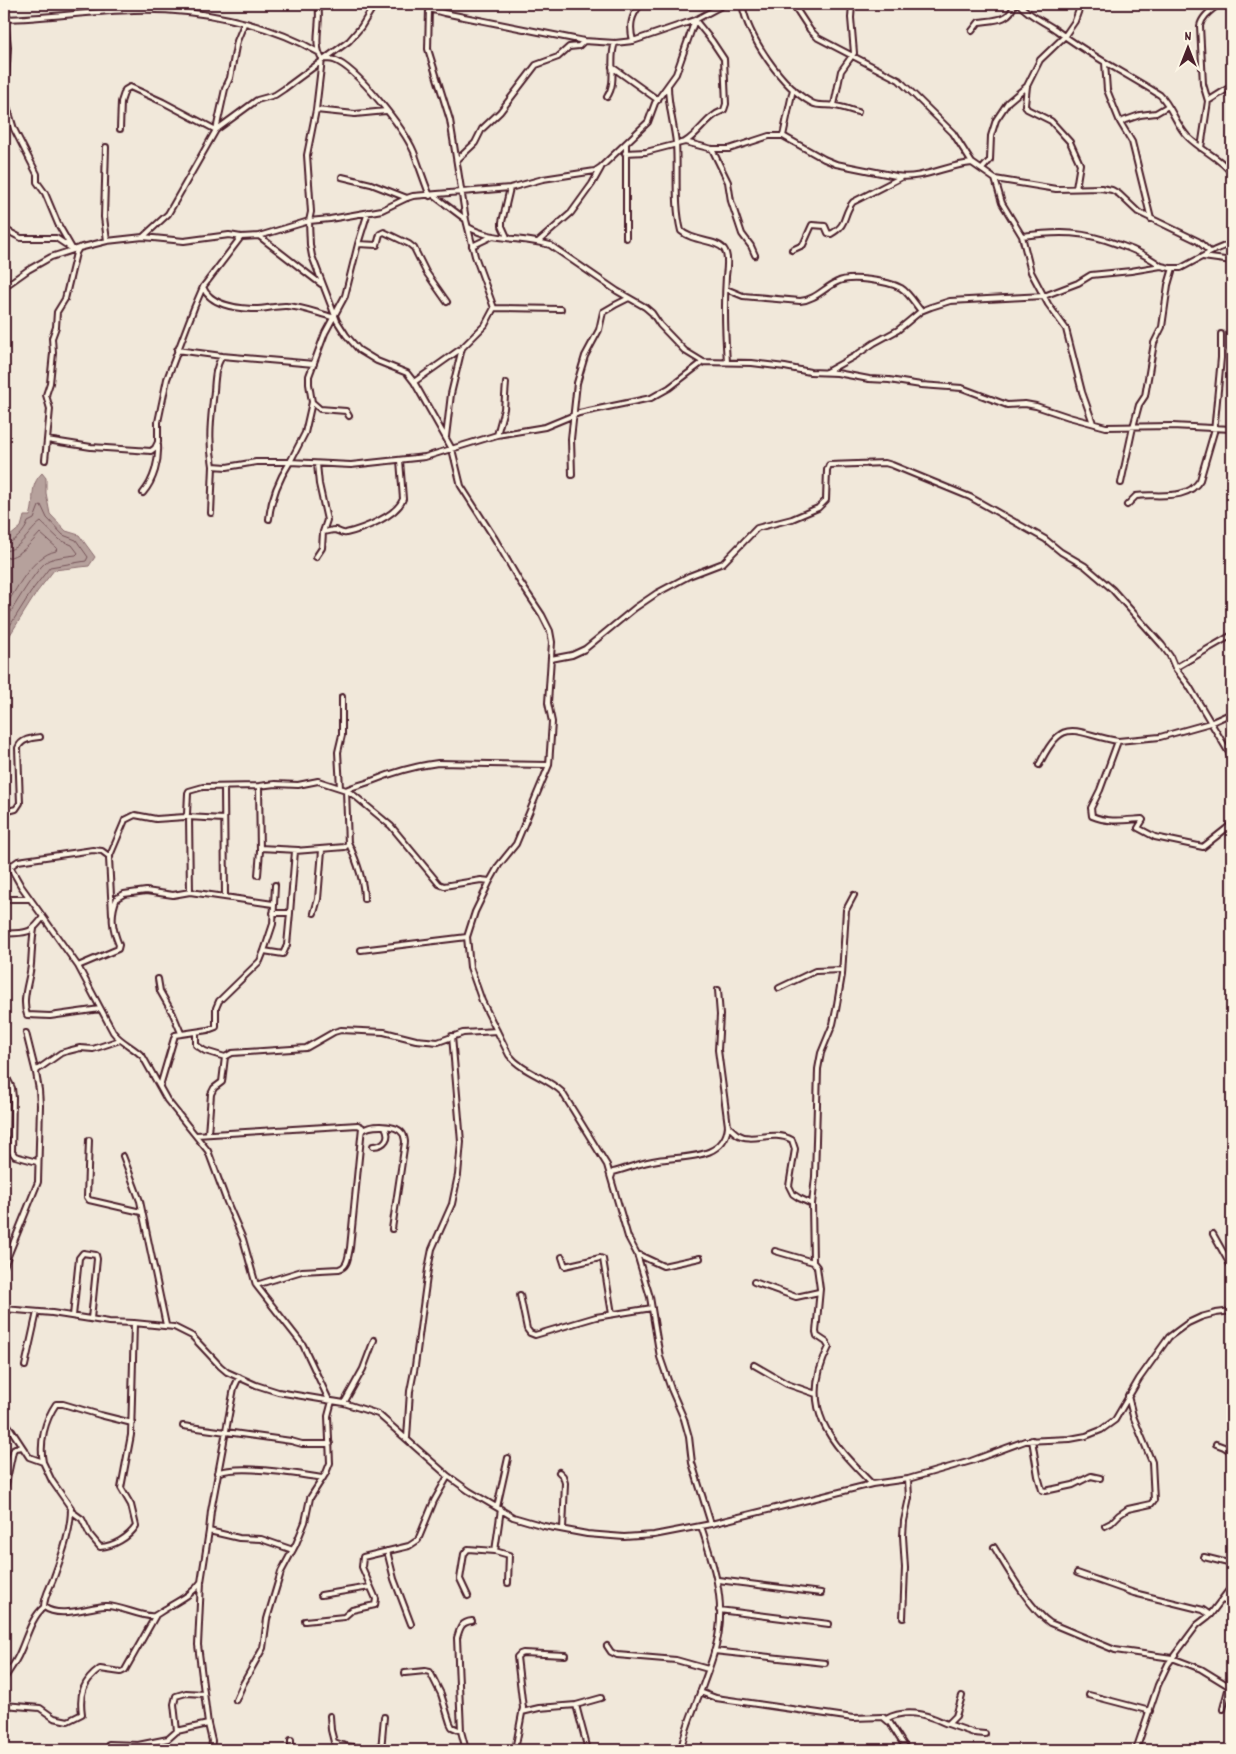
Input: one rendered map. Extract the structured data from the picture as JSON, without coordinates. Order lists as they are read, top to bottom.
{
  "north": "top"
}
